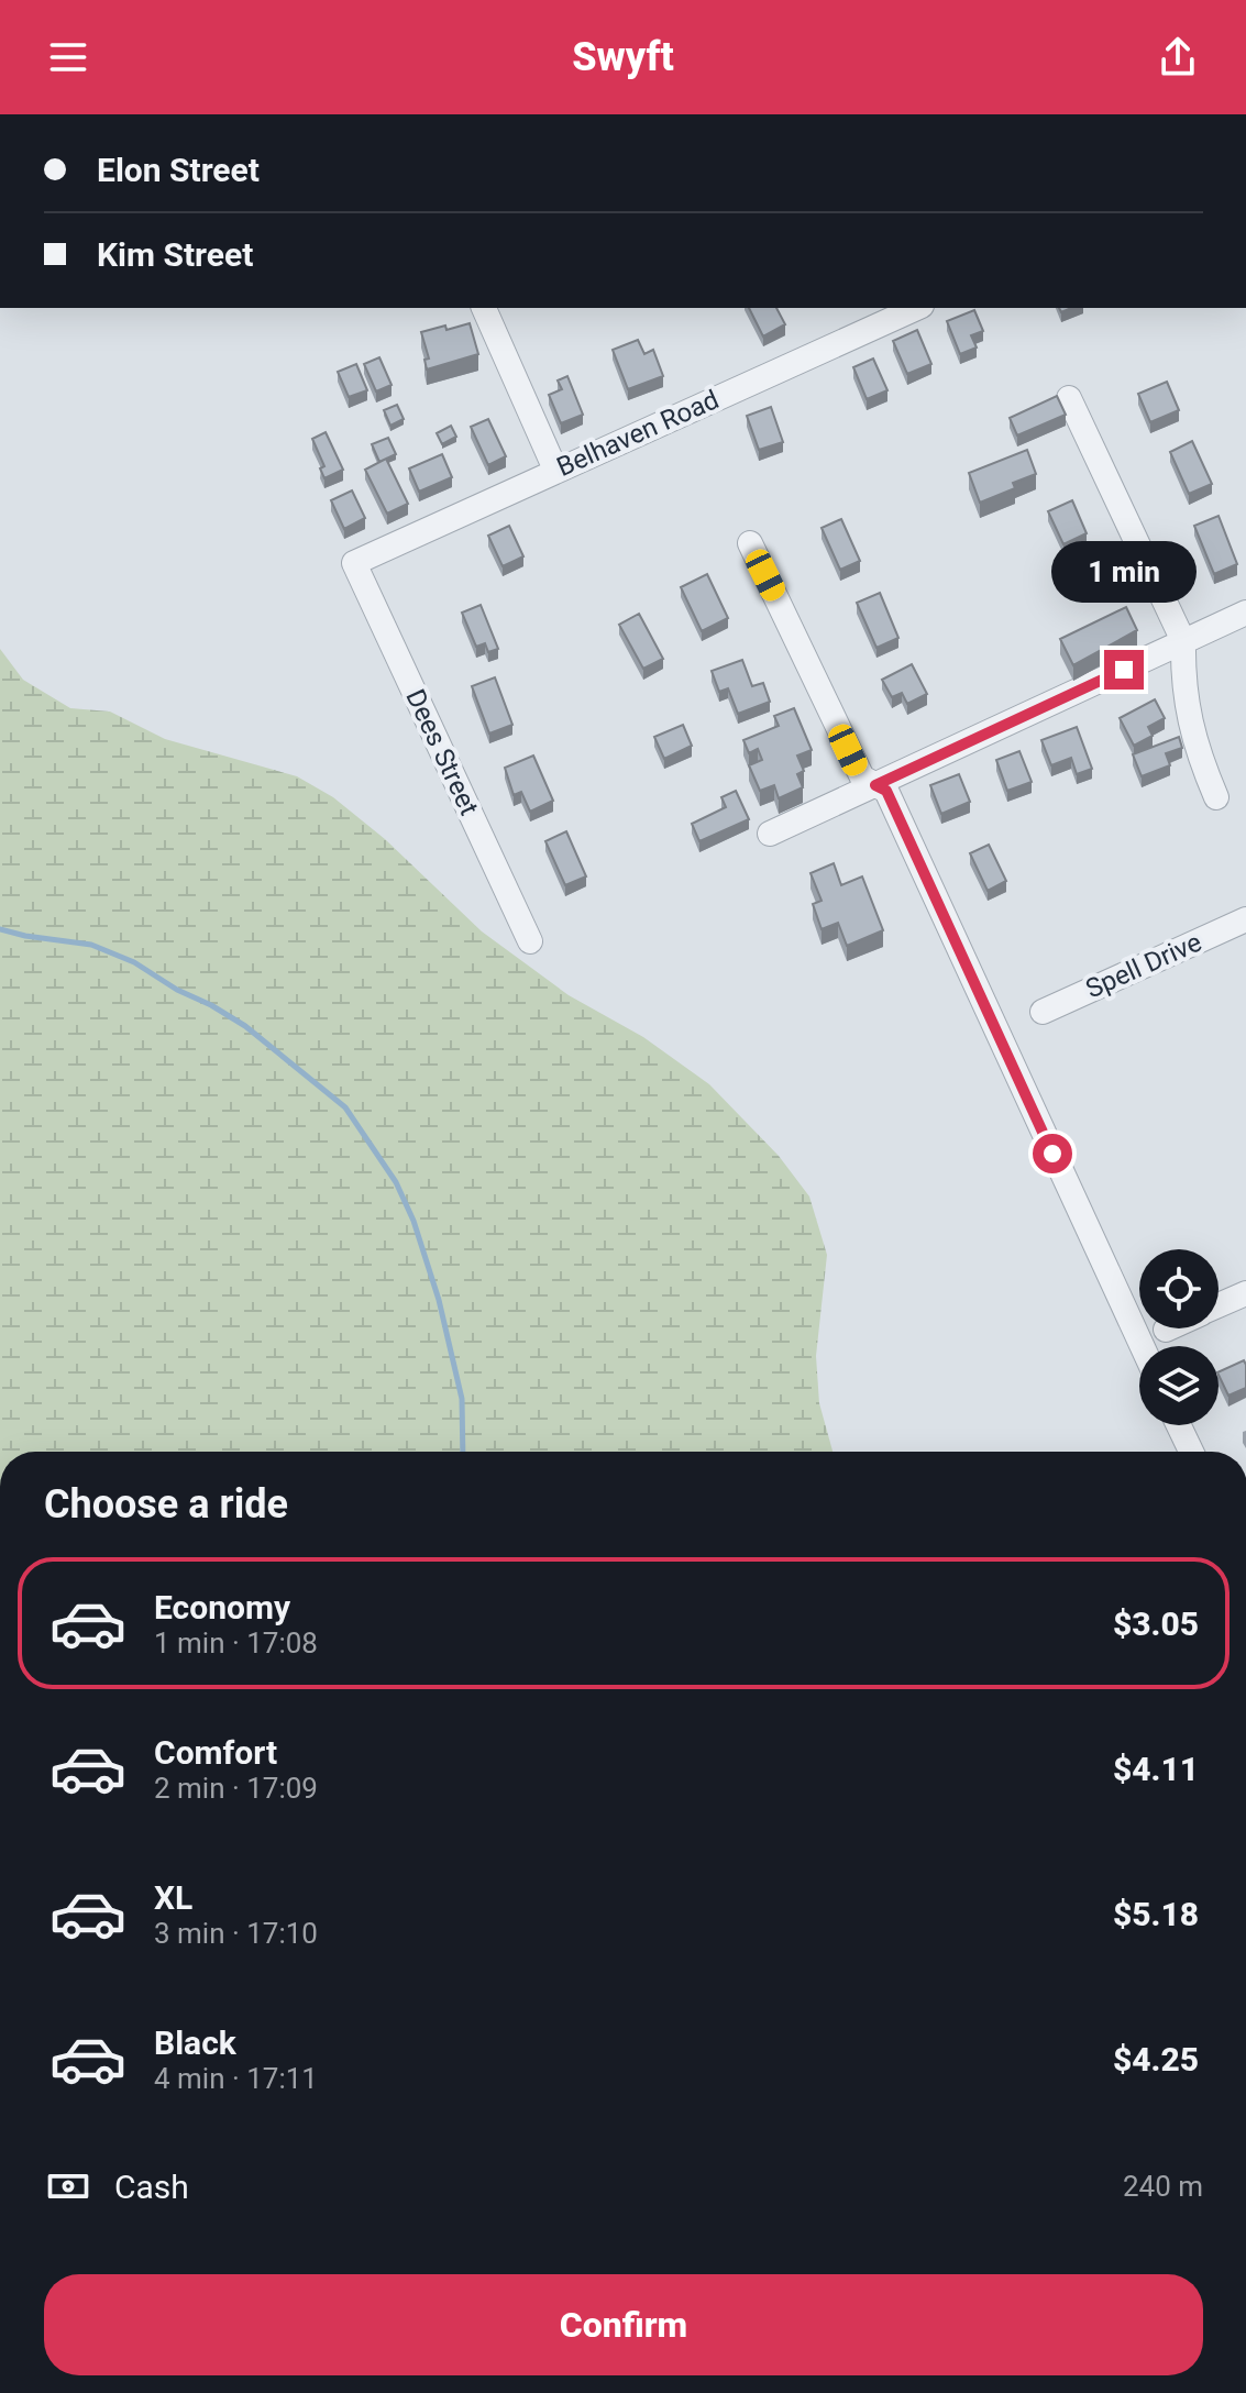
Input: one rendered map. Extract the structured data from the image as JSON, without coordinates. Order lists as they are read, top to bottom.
{
  "streets": {
    "street": ["Belhaven Road", "Dees Street", "Spell Drive"]
  },
  "crossings": [
    ["Belhaven Road", "Dees Street"]
  ],
  "page": {
    "header": "Swyft",
    "banner": ["Elon Street", "Kim Street"],
    "bubble": "1 min",
    "heading": "Choose a ride",
    "list": [
      {
        "name": "Economy",
        "note": "1 min · 17:08",
        "value": "$3.05"
      },
      {
        "name": "Comfort",
        "note": "2 min · 17:09",
        "value": "$4.11"
      },
      {
        "name": "XL",
        "note": "3 min · 17:10",
        "value": "$5.18"
      },
      {
        "name": "Black",
        "note": "4 min · 17:11",
        "value": "$4.25"
      }
    ],
    "pay": ["Cash", "240 m"],
    "buttons": "Confirm"
  }
}
